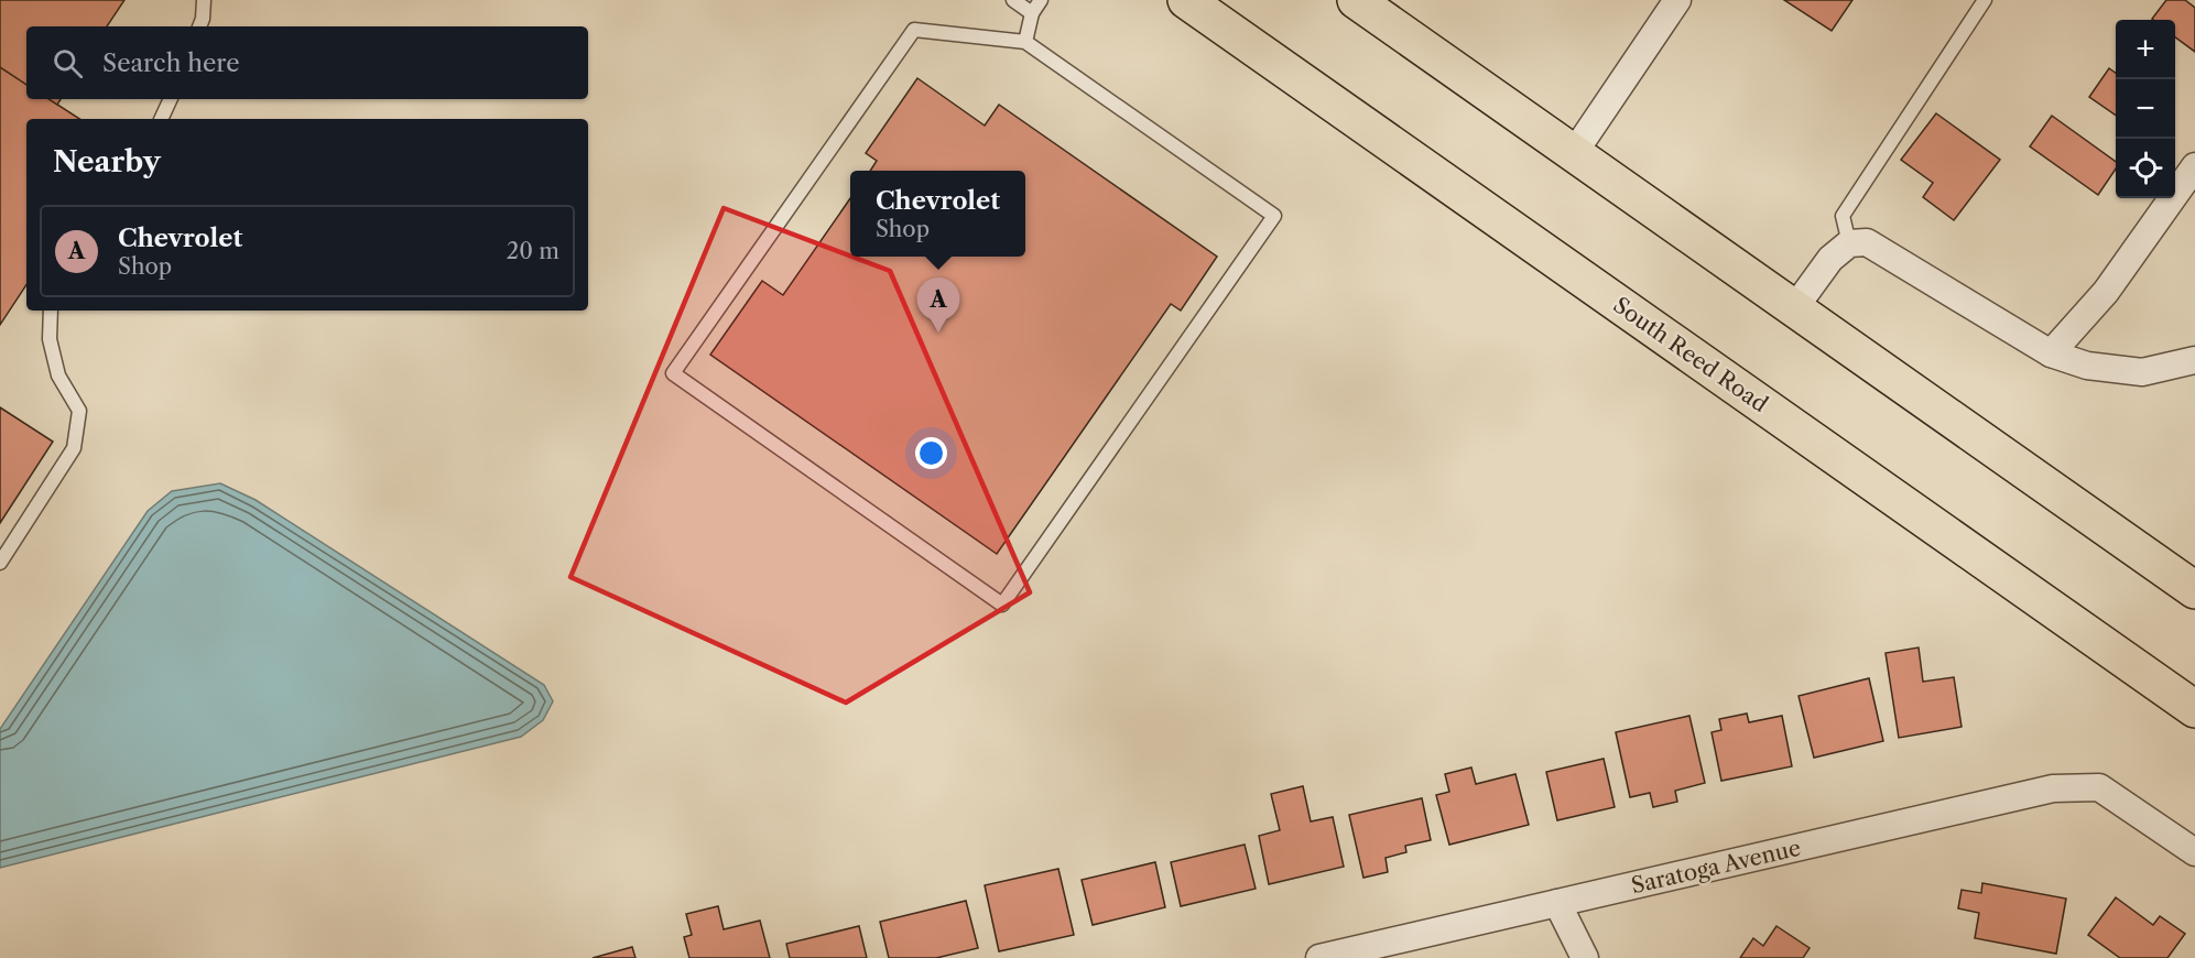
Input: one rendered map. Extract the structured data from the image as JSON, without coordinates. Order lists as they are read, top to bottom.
{
  "streets": {
    "main road": ["South Reed Road"],
    "street": ["Saratoga Avenue"]
  },
  "page": {
    "map_buttons": ["+", "−"],
    "search": "Search here",
    "heading": "Nearby",
    "popup": ["Chevrolet", "Shop"],
    "list": [
      {
        "mark": "A",
        "name": "Chevrolet",
        "note": "Shop",
        "value": "20 m"
      }
    ],
    "pins": "A"
  }
}
